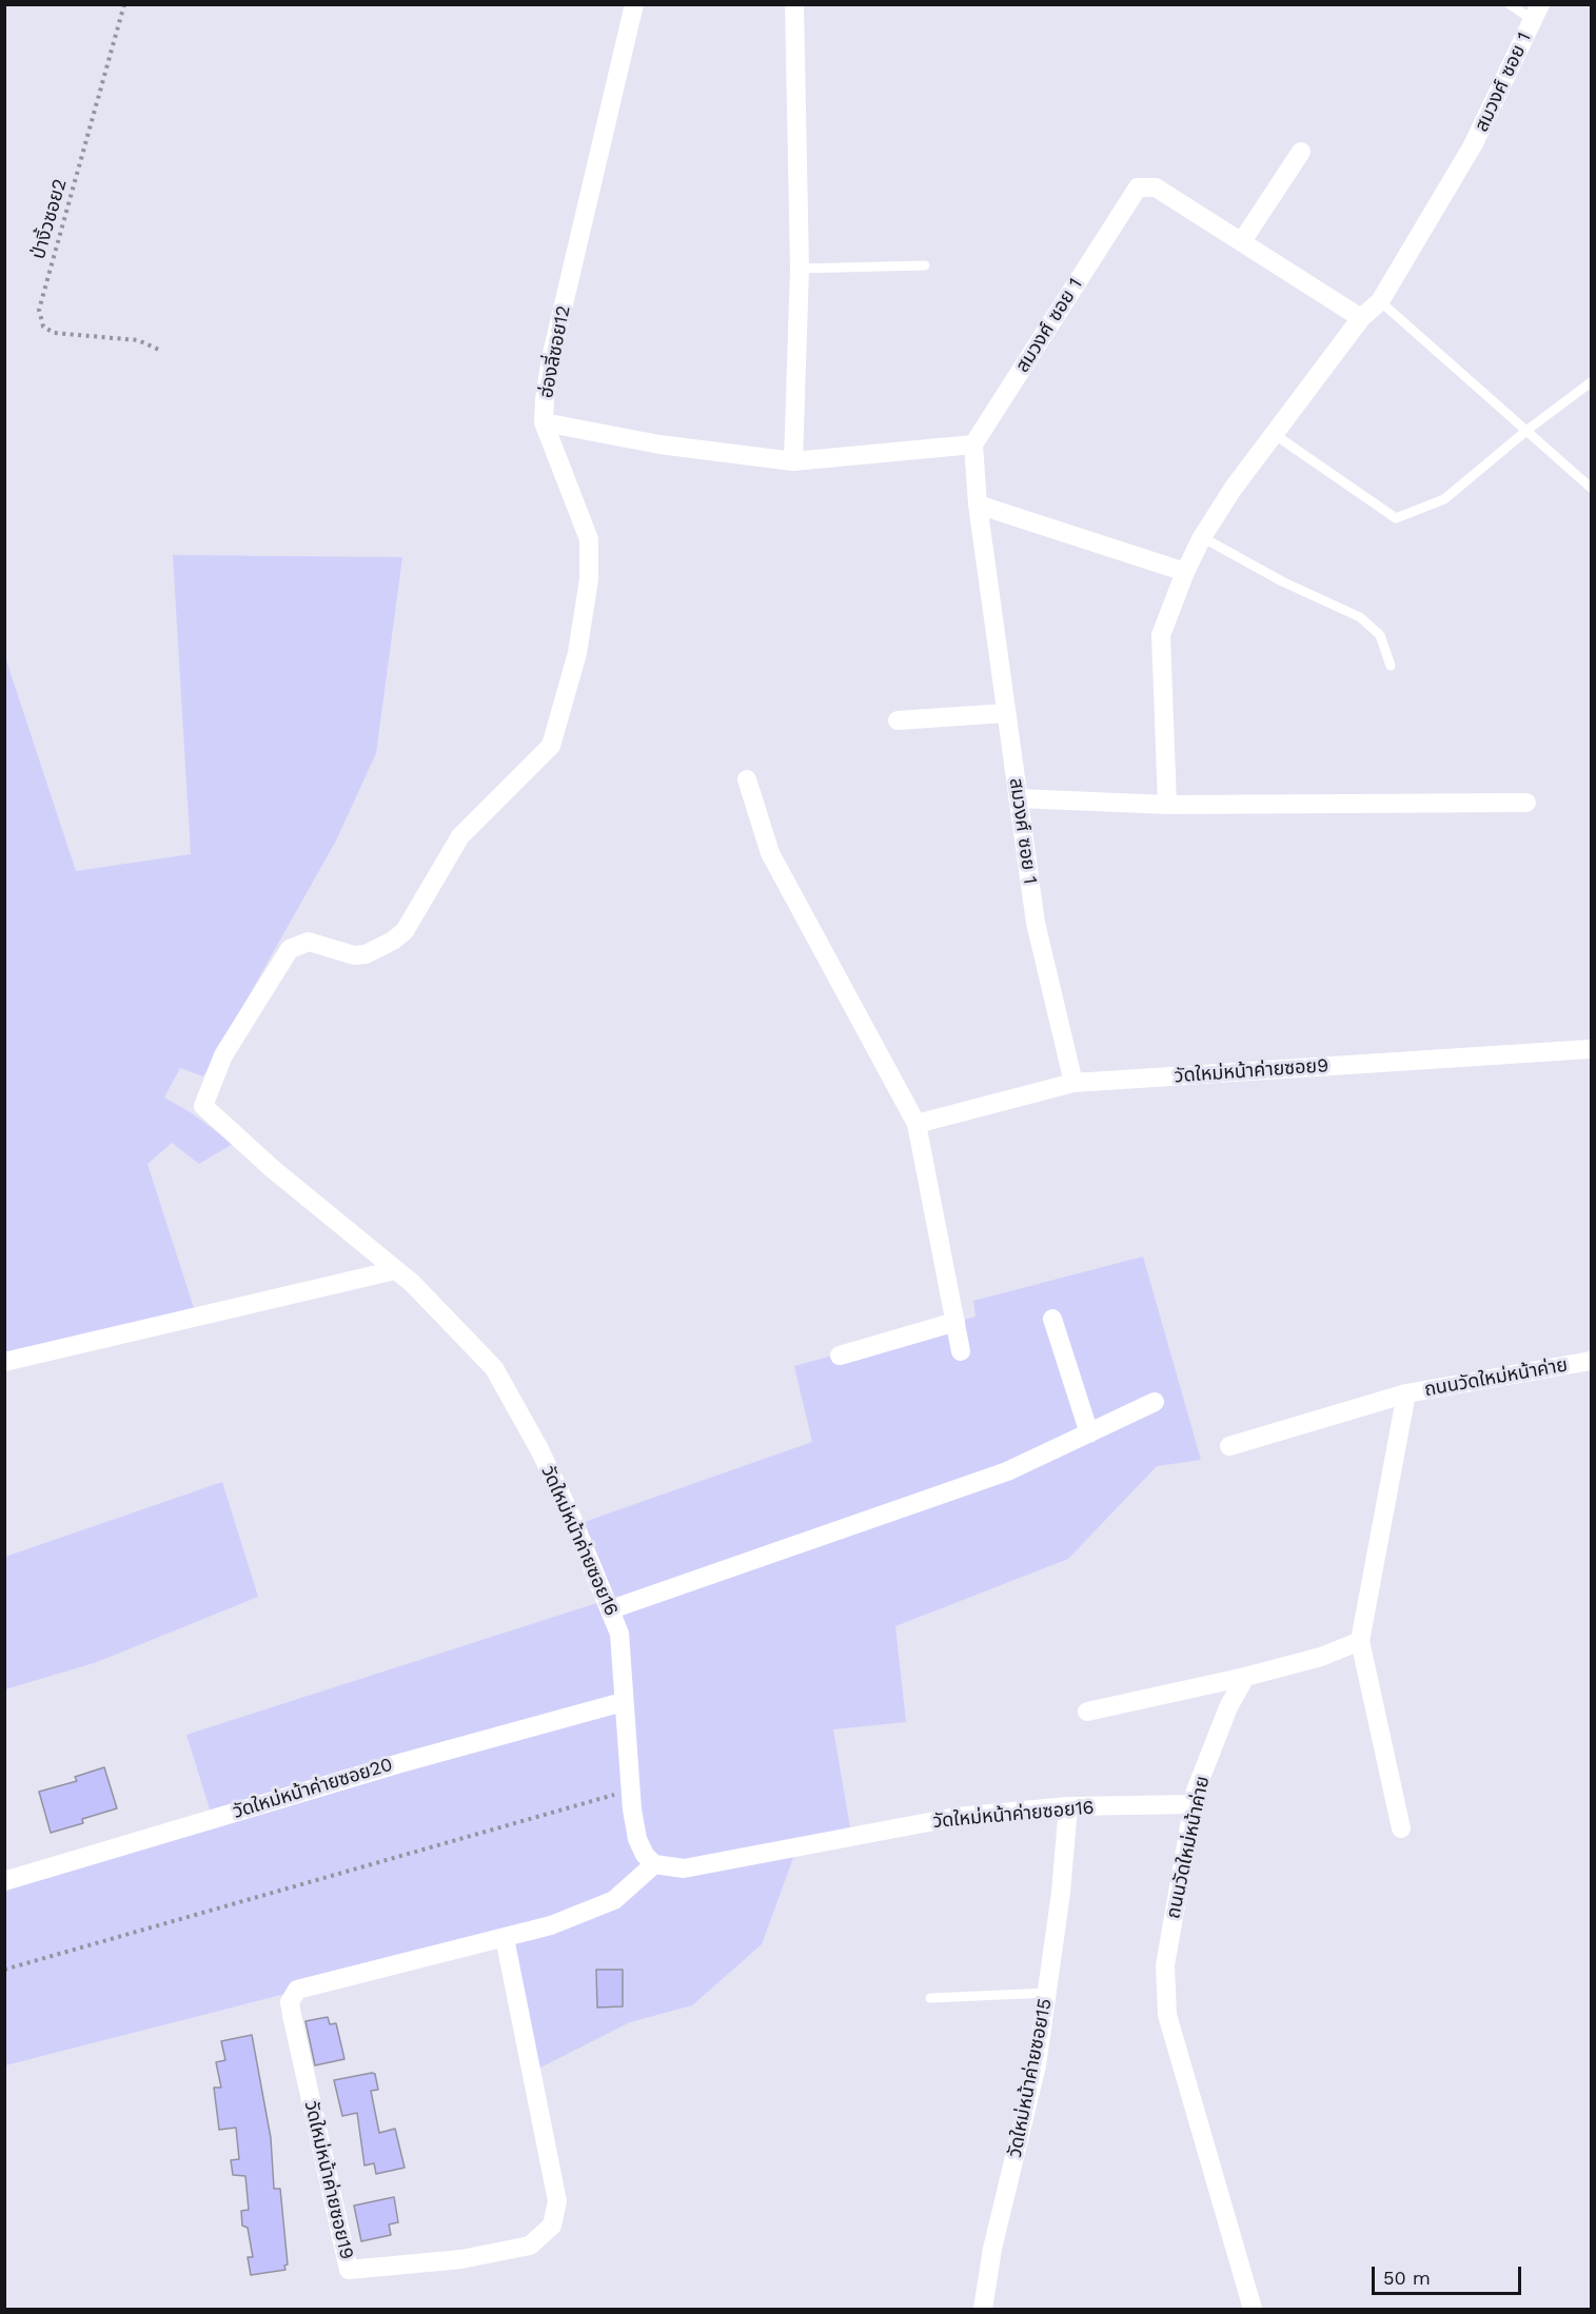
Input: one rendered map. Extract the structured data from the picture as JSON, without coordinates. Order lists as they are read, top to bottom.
{
  "streets": {
    "street": [
      "สมวงศ์ ซอย 1",
      "ฮ่องลี่ซอย12",
      "วัดใหม่หน้าค่ายซอย9",
      "ถนนวัดใหม่หน้าค่าย",
      "วัดใหม่หน้าค่ายซอย16",
      "วัดใหม่หน้าค่ายซอย20",
      "วัดใหม่หน้าค่ายซอย15",
      "วัดใหม่หน้าค่ายซอย19"
    ],
    "path": ["ป่างิ้วซอย2"]
  },
  "crossings": [
    ["สมวงศ์ ซอย 1", "วัดใหม่หน้าค่ายซอย9"],
    ["ฮ่องลี่ซอย12", "วัดใหม่หน้าค่ายซอย16"],
    ["ถนนวัดใหม่หน้าค่าย", "วัดใหม่หน้าค่ายซอย16"],
    ["วัดใหม่หน้าค่ายซอย16", "วัดใหม่หน้าค่ายซอย20"],
    ["วัดใหม่หน้าค่ายซอย16", "วัดใหม่หน้าค่ายซอย15"],
    ["วัดใหม่หน้าค่ายซอย16", "วัดใหม่หน้าค่ายซอย19"]
  ],
  "scale_bar": "50 m"
}
